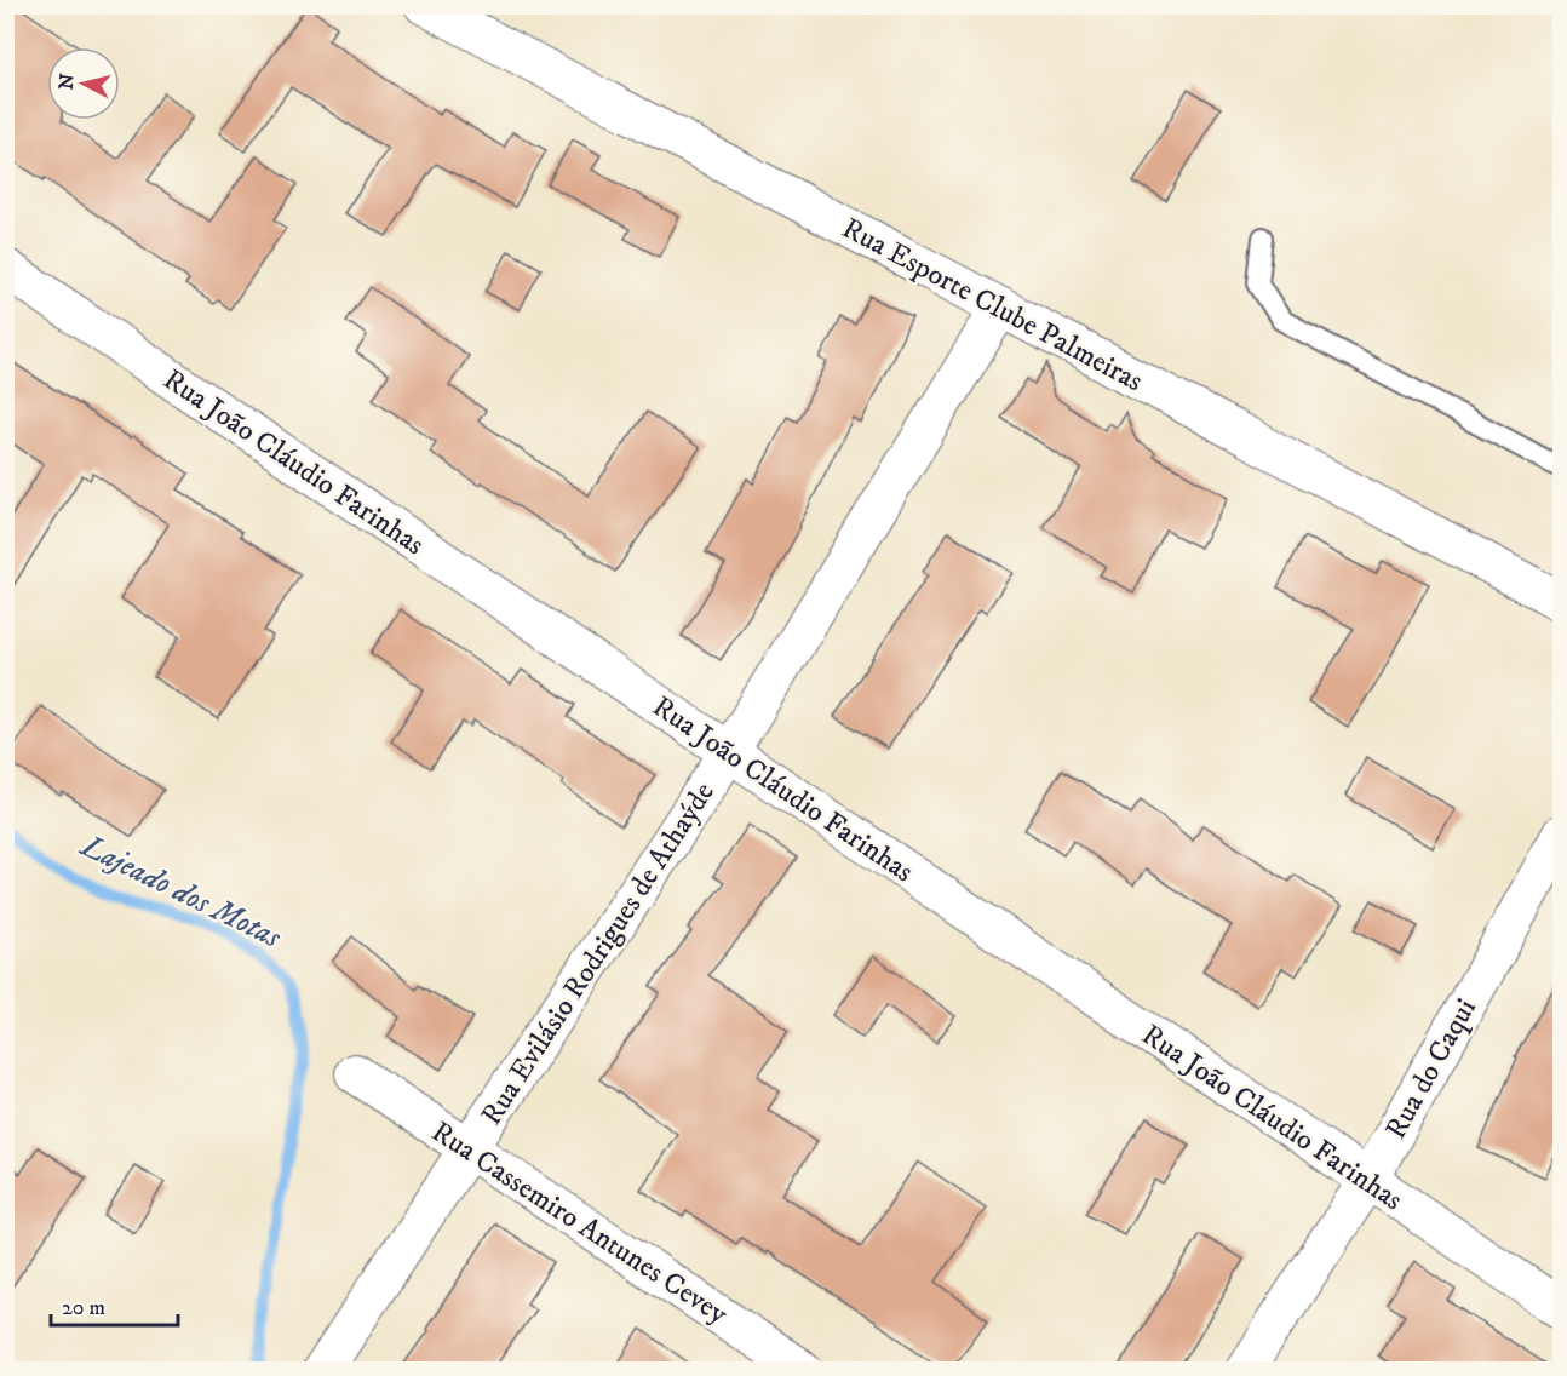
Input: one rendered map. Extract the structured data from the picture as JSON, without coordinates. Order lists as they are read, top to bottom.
{
  "streets": {
    "street": [
      "Rua Esporte Clube Palmeiras",
      "Rua João Cláudio Farinhas",
      "Rua Evilásio Rodrigues de Athaýde",
      "Rua do Caqui",
      "Rua Cassemiro Antunes Cevey"
    ]
  },
  "crossings": [
    ["Rua Esporte Clube Palmeiras", "Rua Evilásio Rodrigues de Athaýde"],
    ["Rua João Cláudio Farinhas", "Rua Evilásio Rodrigues de Athaýde"],
    ["Rua João Cláudio Farinhas", "Rua do Caqui"],
    ["Rua Evilásio Rodrigues de Athaýde", "Rua Cassemiro Antunes Cevey"]
  ],
  "water": ["Lajeado dos Motas"],
  "scale_bar": "20 m",
  "north": "left"
}
